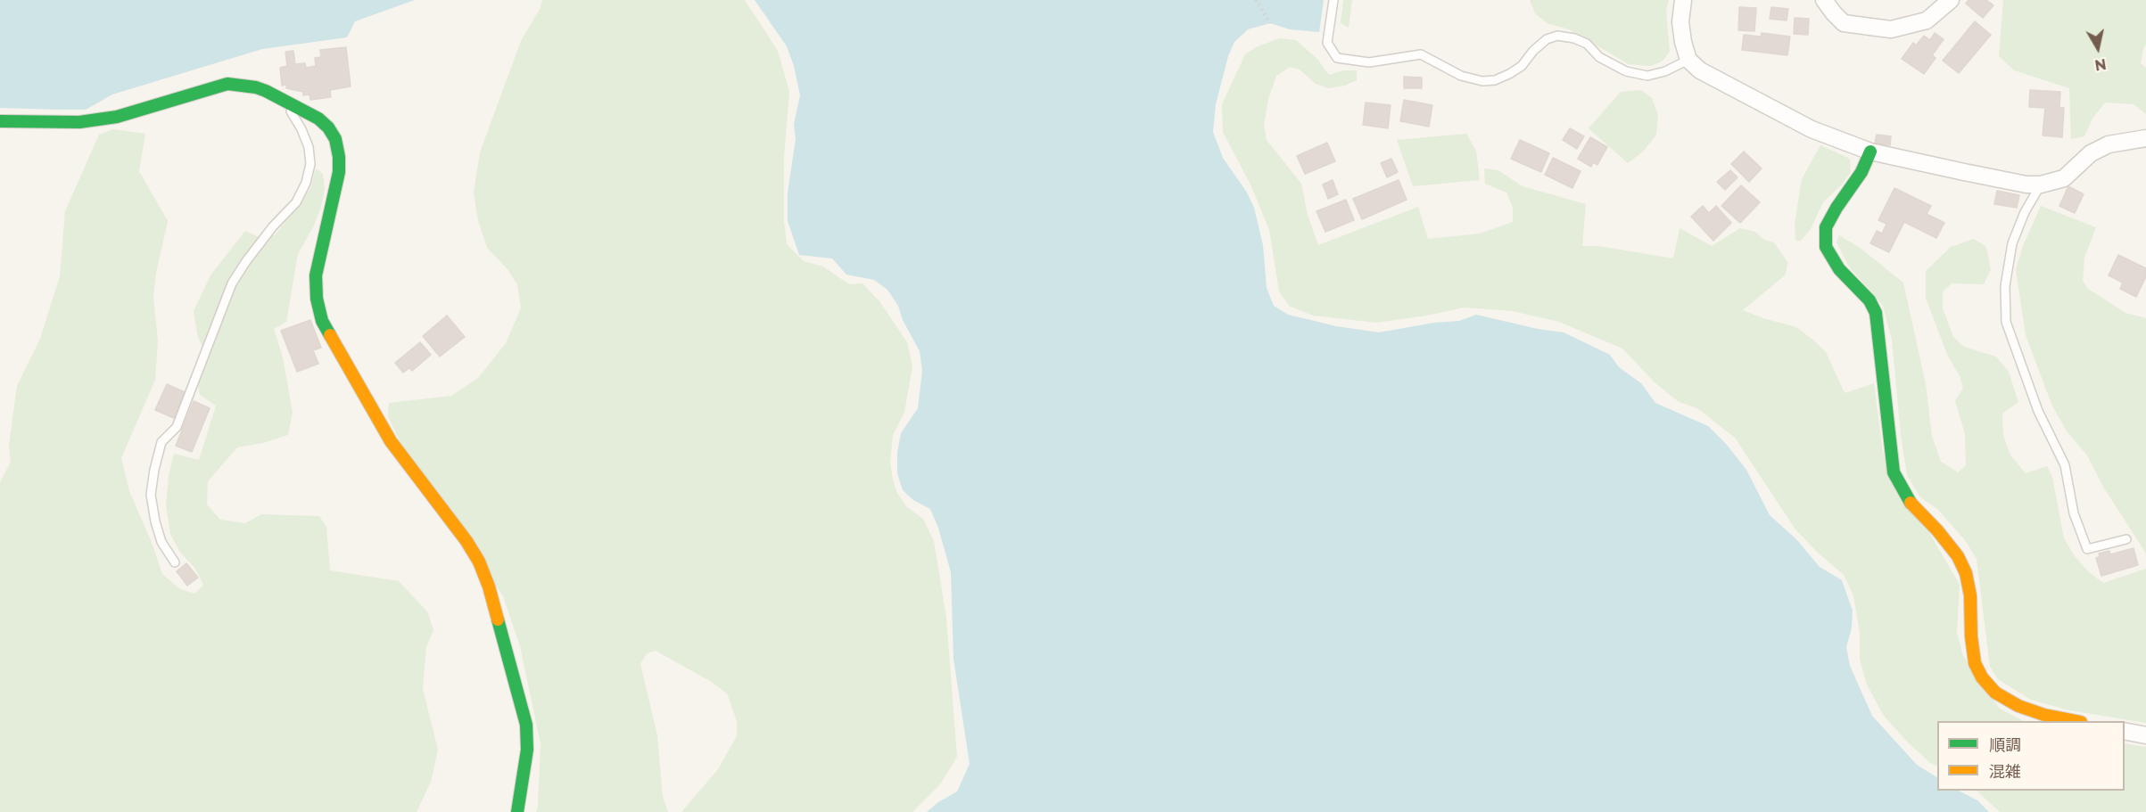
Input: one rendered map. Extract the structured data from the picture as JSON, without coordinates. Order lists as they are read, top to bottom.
{
  "legend": ["順調", "混雑"],
  "north": "bottom"
}
